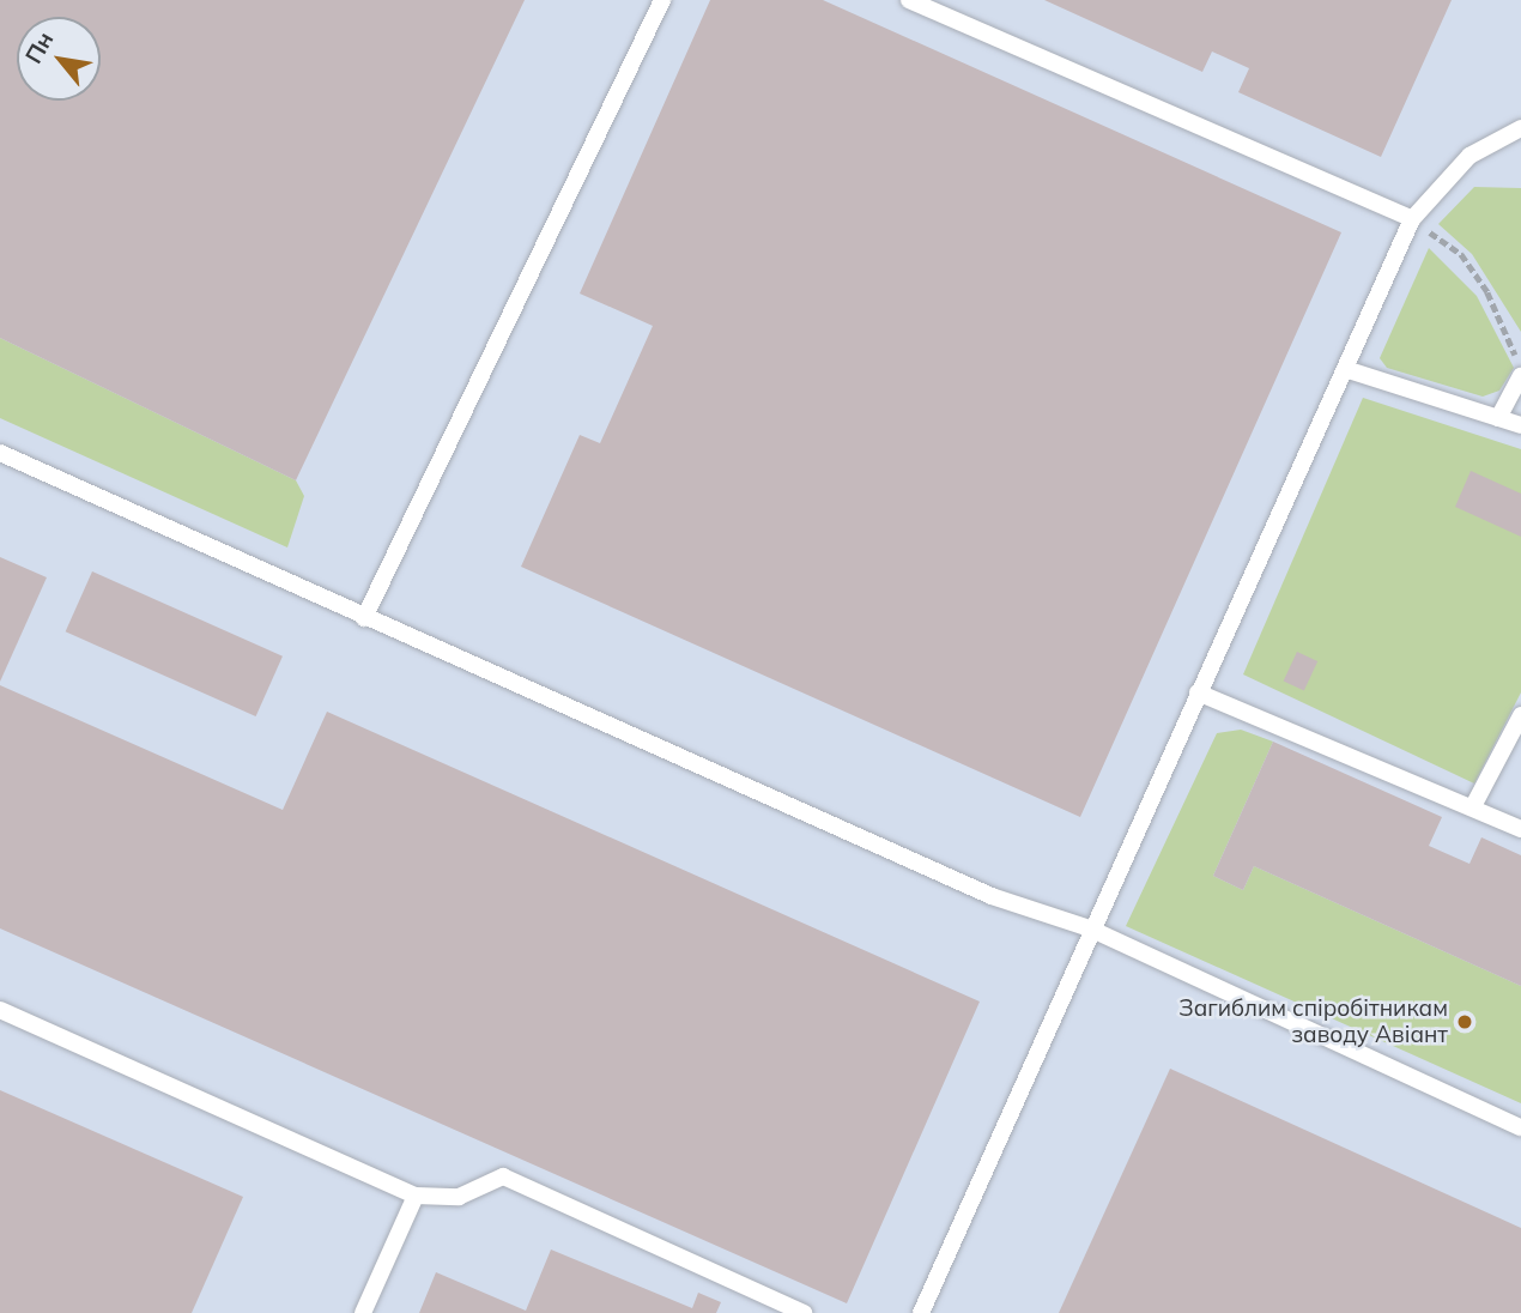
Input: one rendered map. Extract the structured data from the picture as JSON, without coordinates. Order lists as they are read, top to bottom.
{
  "places": ["Загиблим спіробітникам заводу Авіант"],
  "north": "top left"
}
